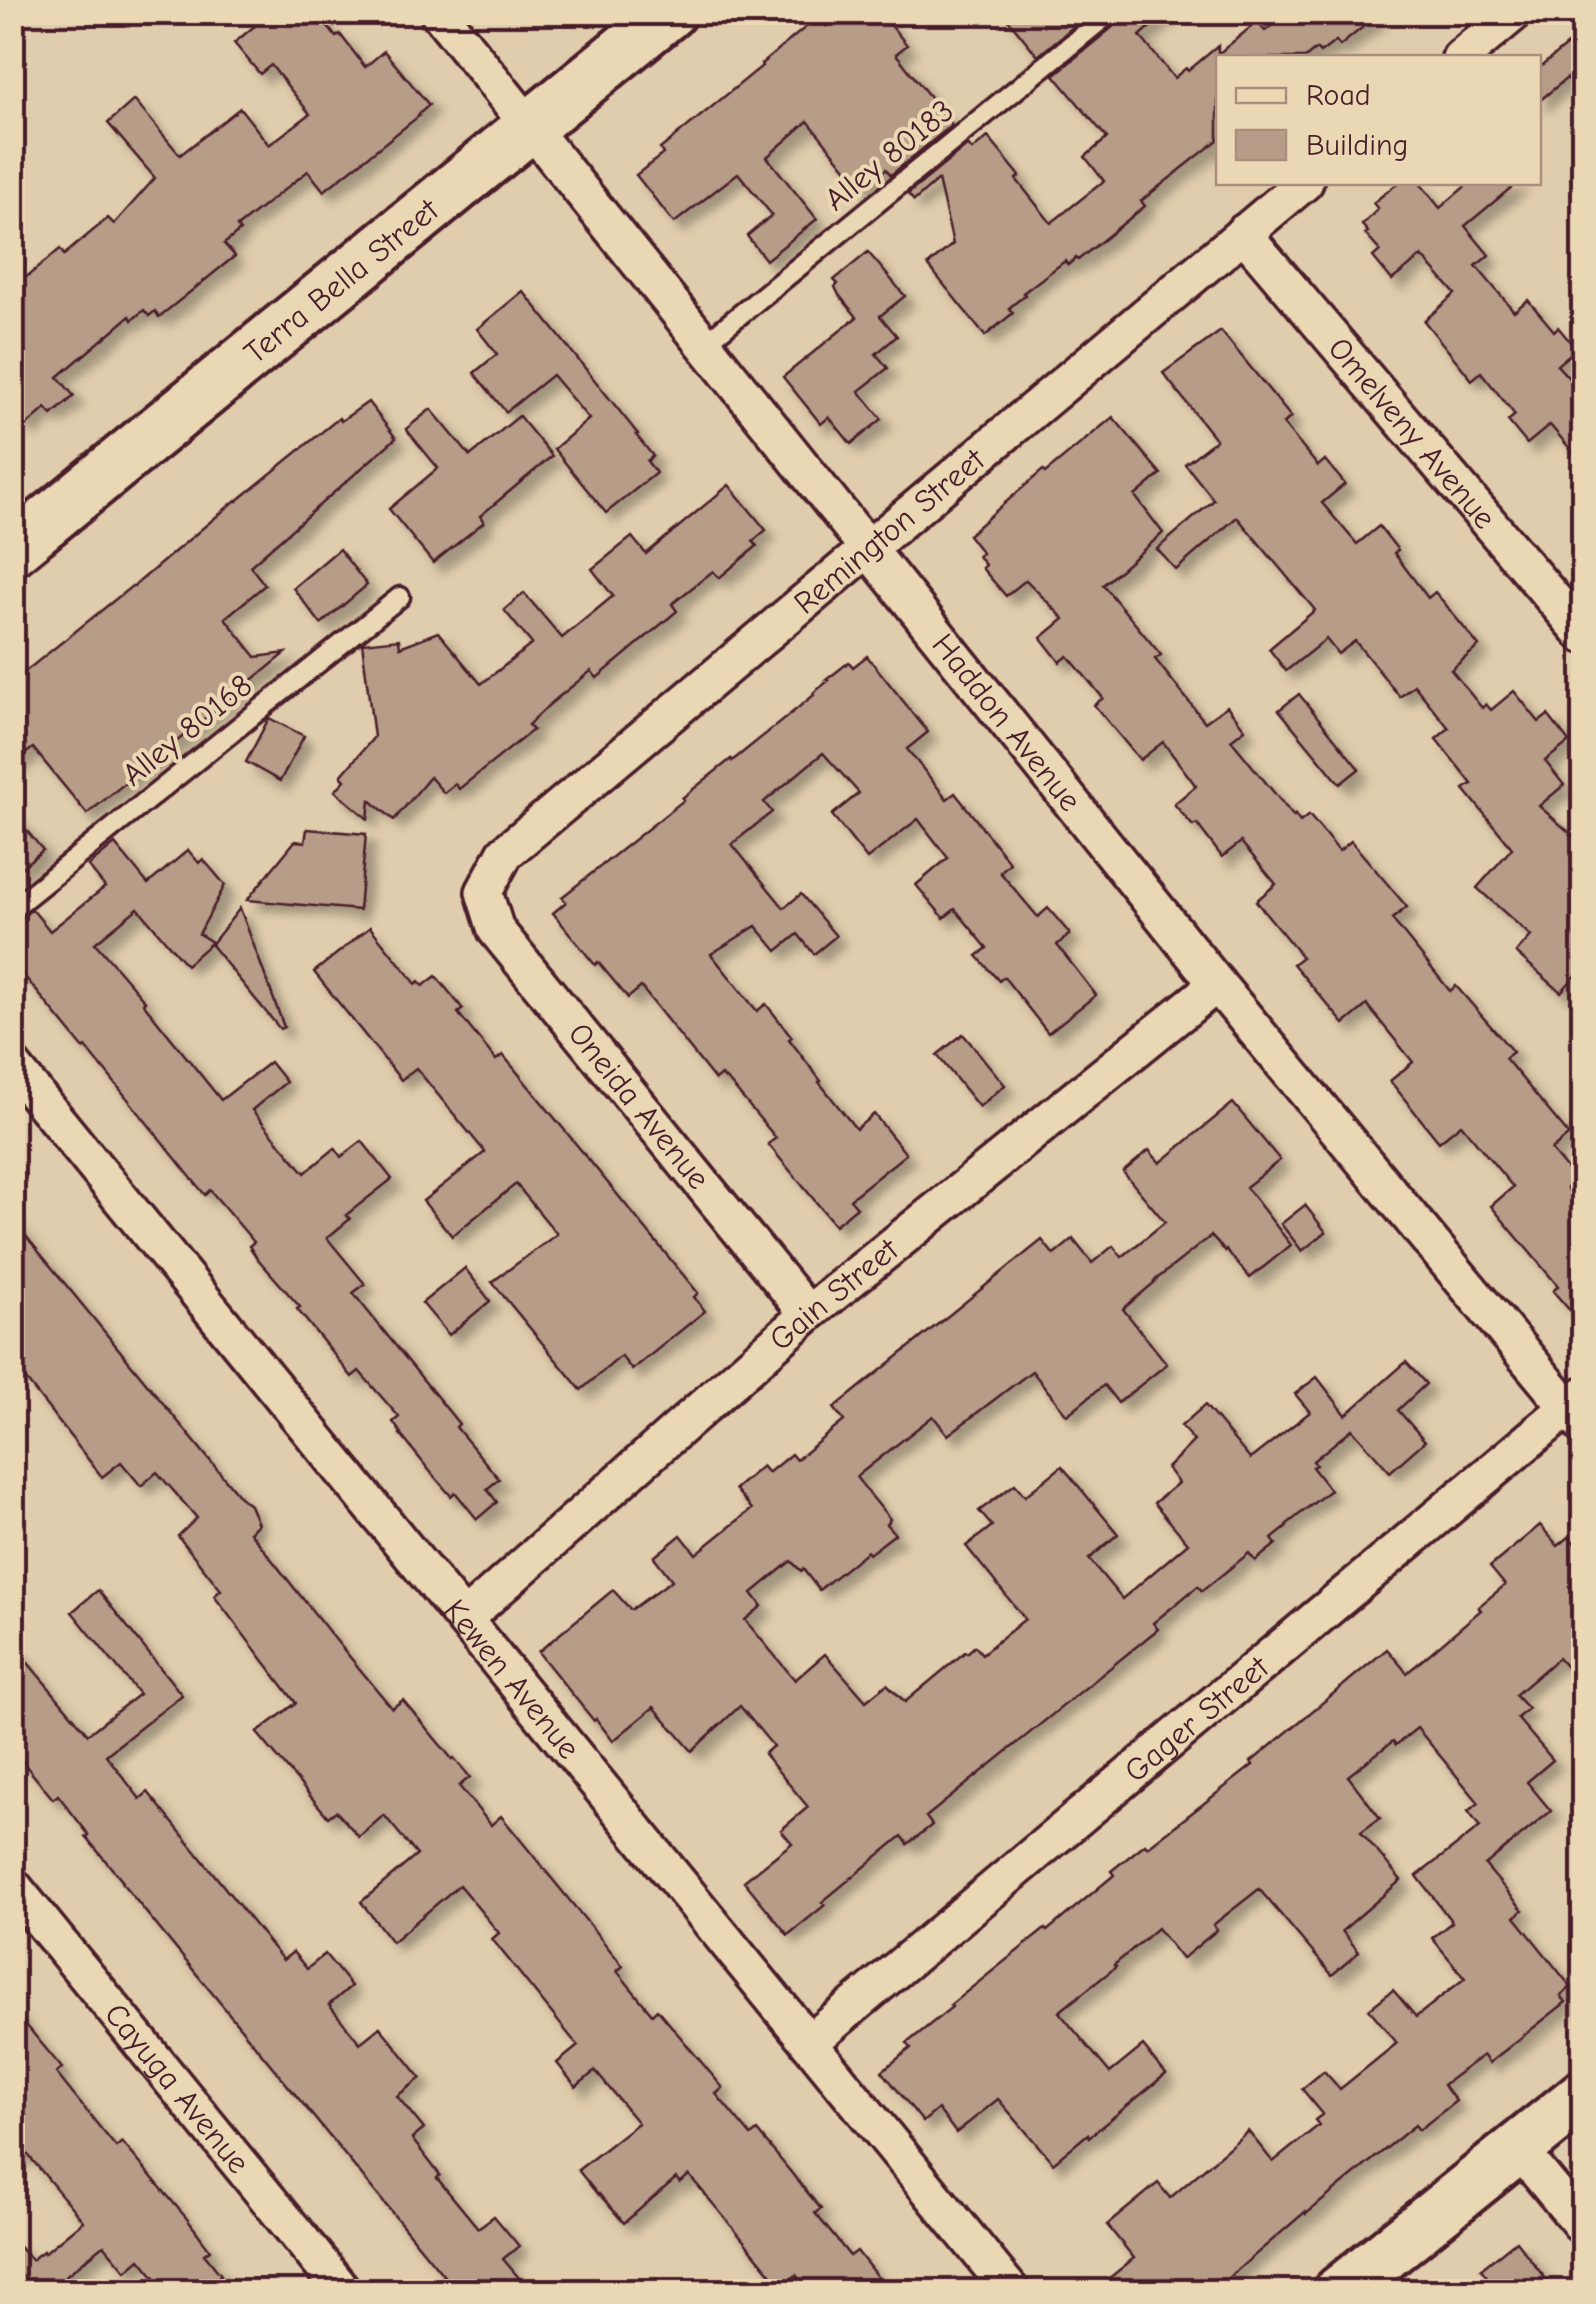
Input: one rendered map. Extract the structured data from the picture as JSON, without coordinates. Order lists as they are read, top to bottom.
{
  "streets": {
    "main road": ["Terra Bella Street"],
    "street": [
      "Omelveny Avenue",
      "Remington Street",
      "Haddon Avenue",
      "Oneida Avenue",
      "Gain Street",
      "Kewen Avenue",
      "Gager Street",
      "Cayuga Avenue"
    ],
    "lane": ["Alley 80183", "Alley 80168"]
  },
  "crossings": [
    ["Alley 80183", "Haddon Avenue"],
    ["Terra Bella Street", "Haddon Avenue"],
    ["Omelveny Avenue", "Remington Street"],
    ["Remington Street", "Haddon Avenue"],
    ["Remington Street", "Oneida Avenue"],
    ["Haddon Avenue", "Gain Street"],
    ["Haddon Avenue", "Gager Street"],
    ["Oneida Avenue", "Gain Street"],
    ["Gain Street", "Kewen Avenue"],
    ["Kewen Avenue", "Gager Street"]
  ],
  "legend": ["Road", "Building"]
}
